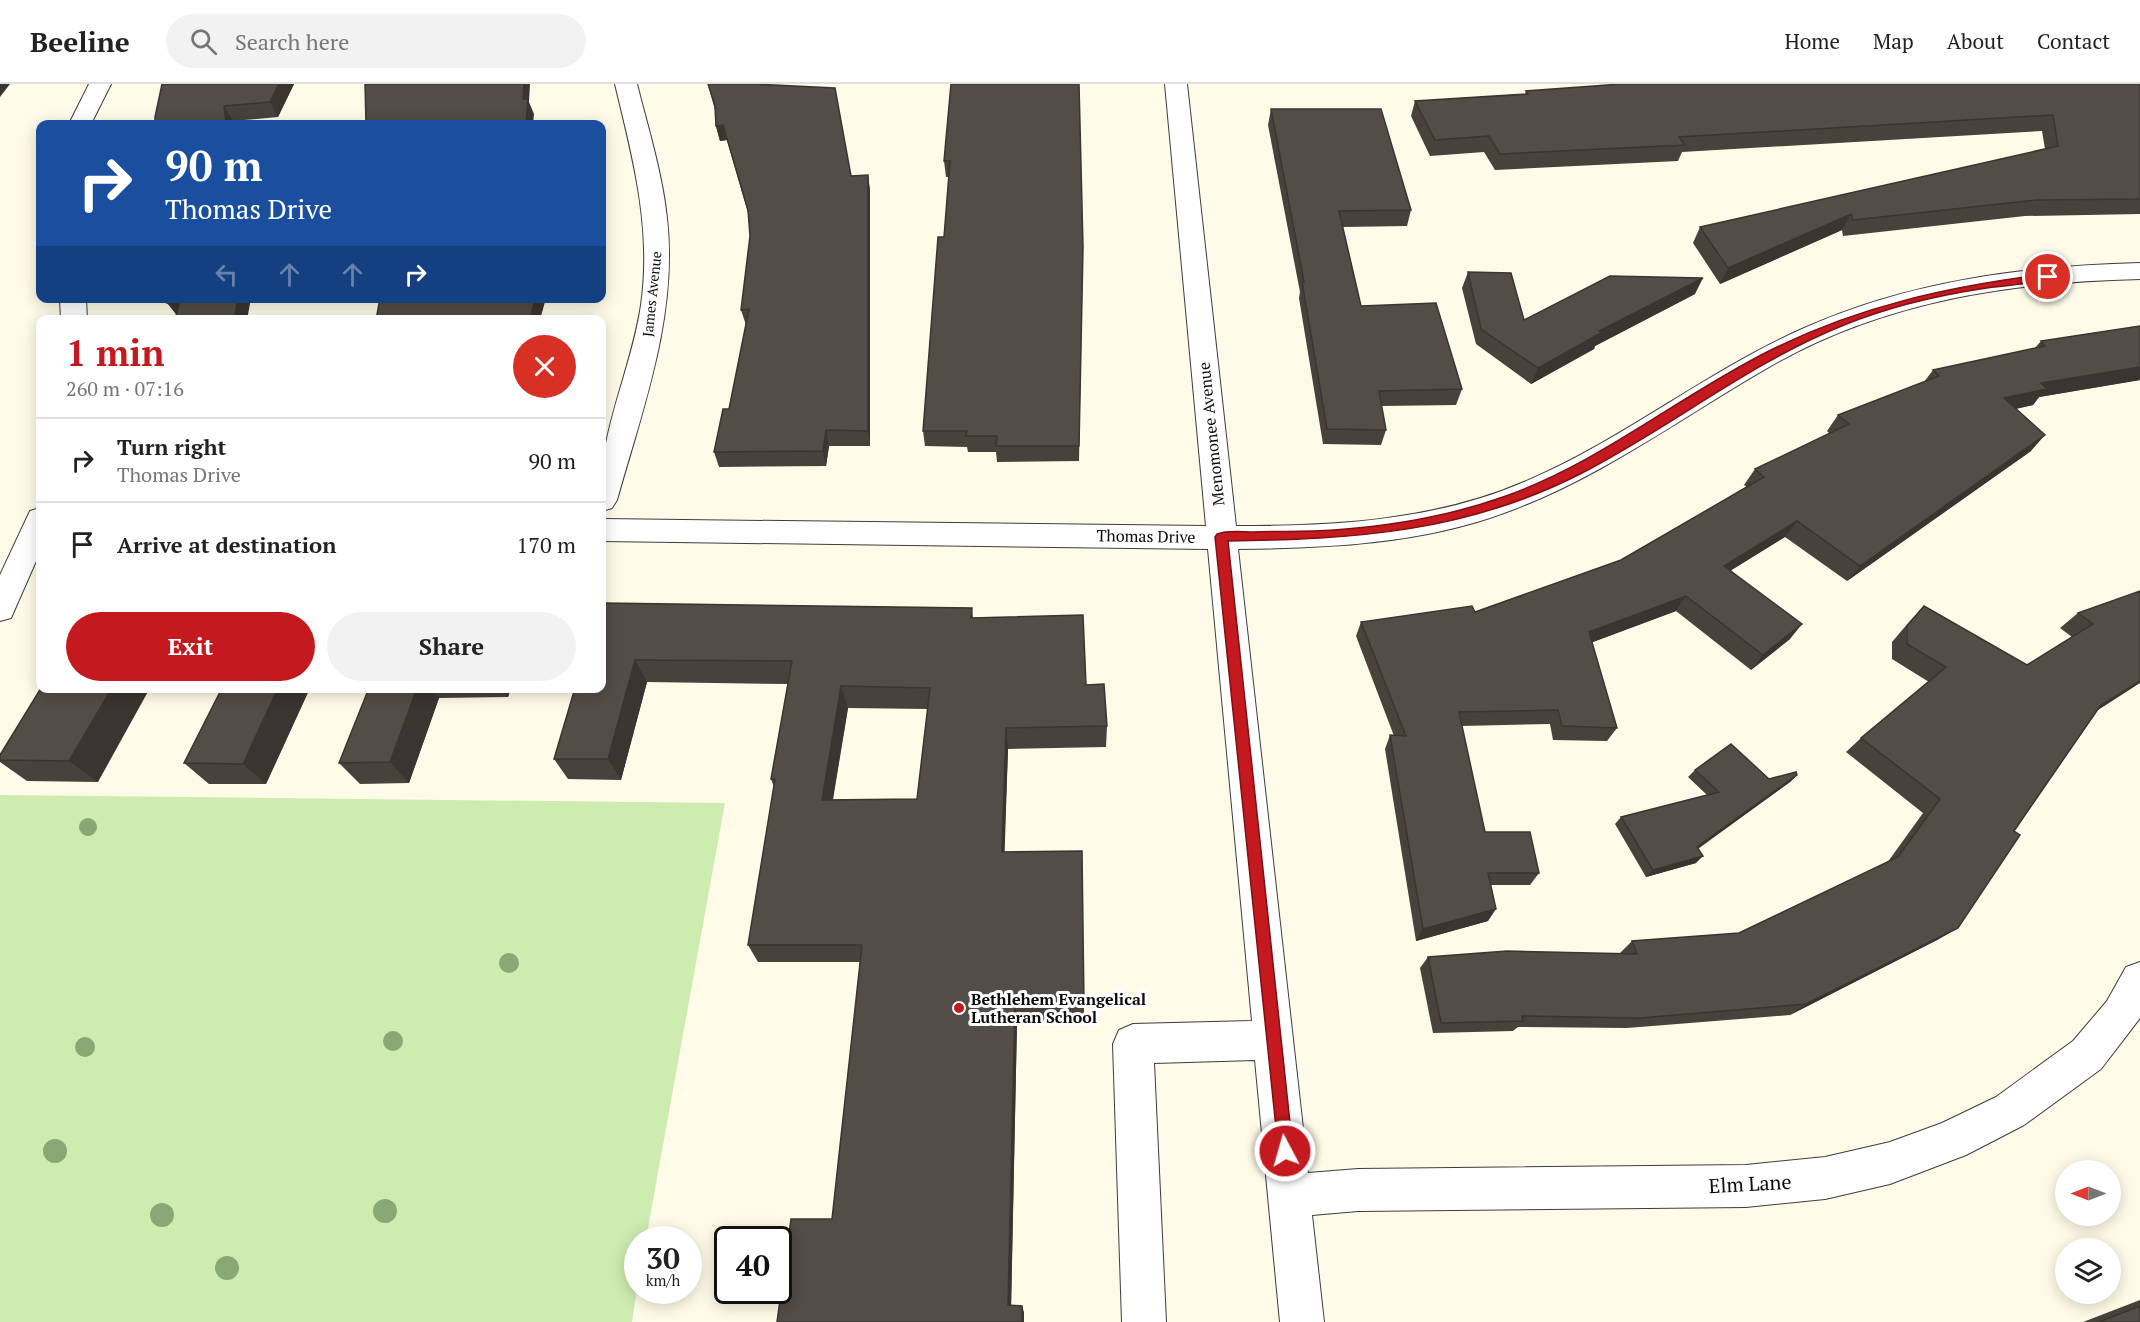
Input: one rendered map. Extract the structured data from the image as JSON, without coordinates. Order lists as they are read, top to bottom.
{
  "streets": {
    "street": [
      "James Avenue",
      "Menomonee Avenue",
      "Thomas Drive",
      "Elm Lane"
    ]
  },
  "crossings": [
    ["Menomonee Avenue", "Thomas Drive"],
    ["Menomonee Avenue", "Elm Lane"]
  ],
  "places": ["Bethlehem Evangelical Lutheran School"],
  "north": "left",
  "page": {
    "header": "Beeline",
    "search": "Search here",
    "nav": [
      "Home",
      "Map",
      "About",
      "Contact"
    ],
    "turn": ["90 m", "Thomas Drive"],
    "heading": ["1 min", "260 m · 07:16"],
    "list": [
      {
        "name": "Turn right",
        "note": "Thomas Drive",
        "value": "90 m"
      },
      {
        "name": "Arrive at destination",
        "value": "170 m"
      }
    ],
    "buttons": ["Exit", "Share"],
    "speed": "30 km/h",
    "limit": "40"
  }
}
